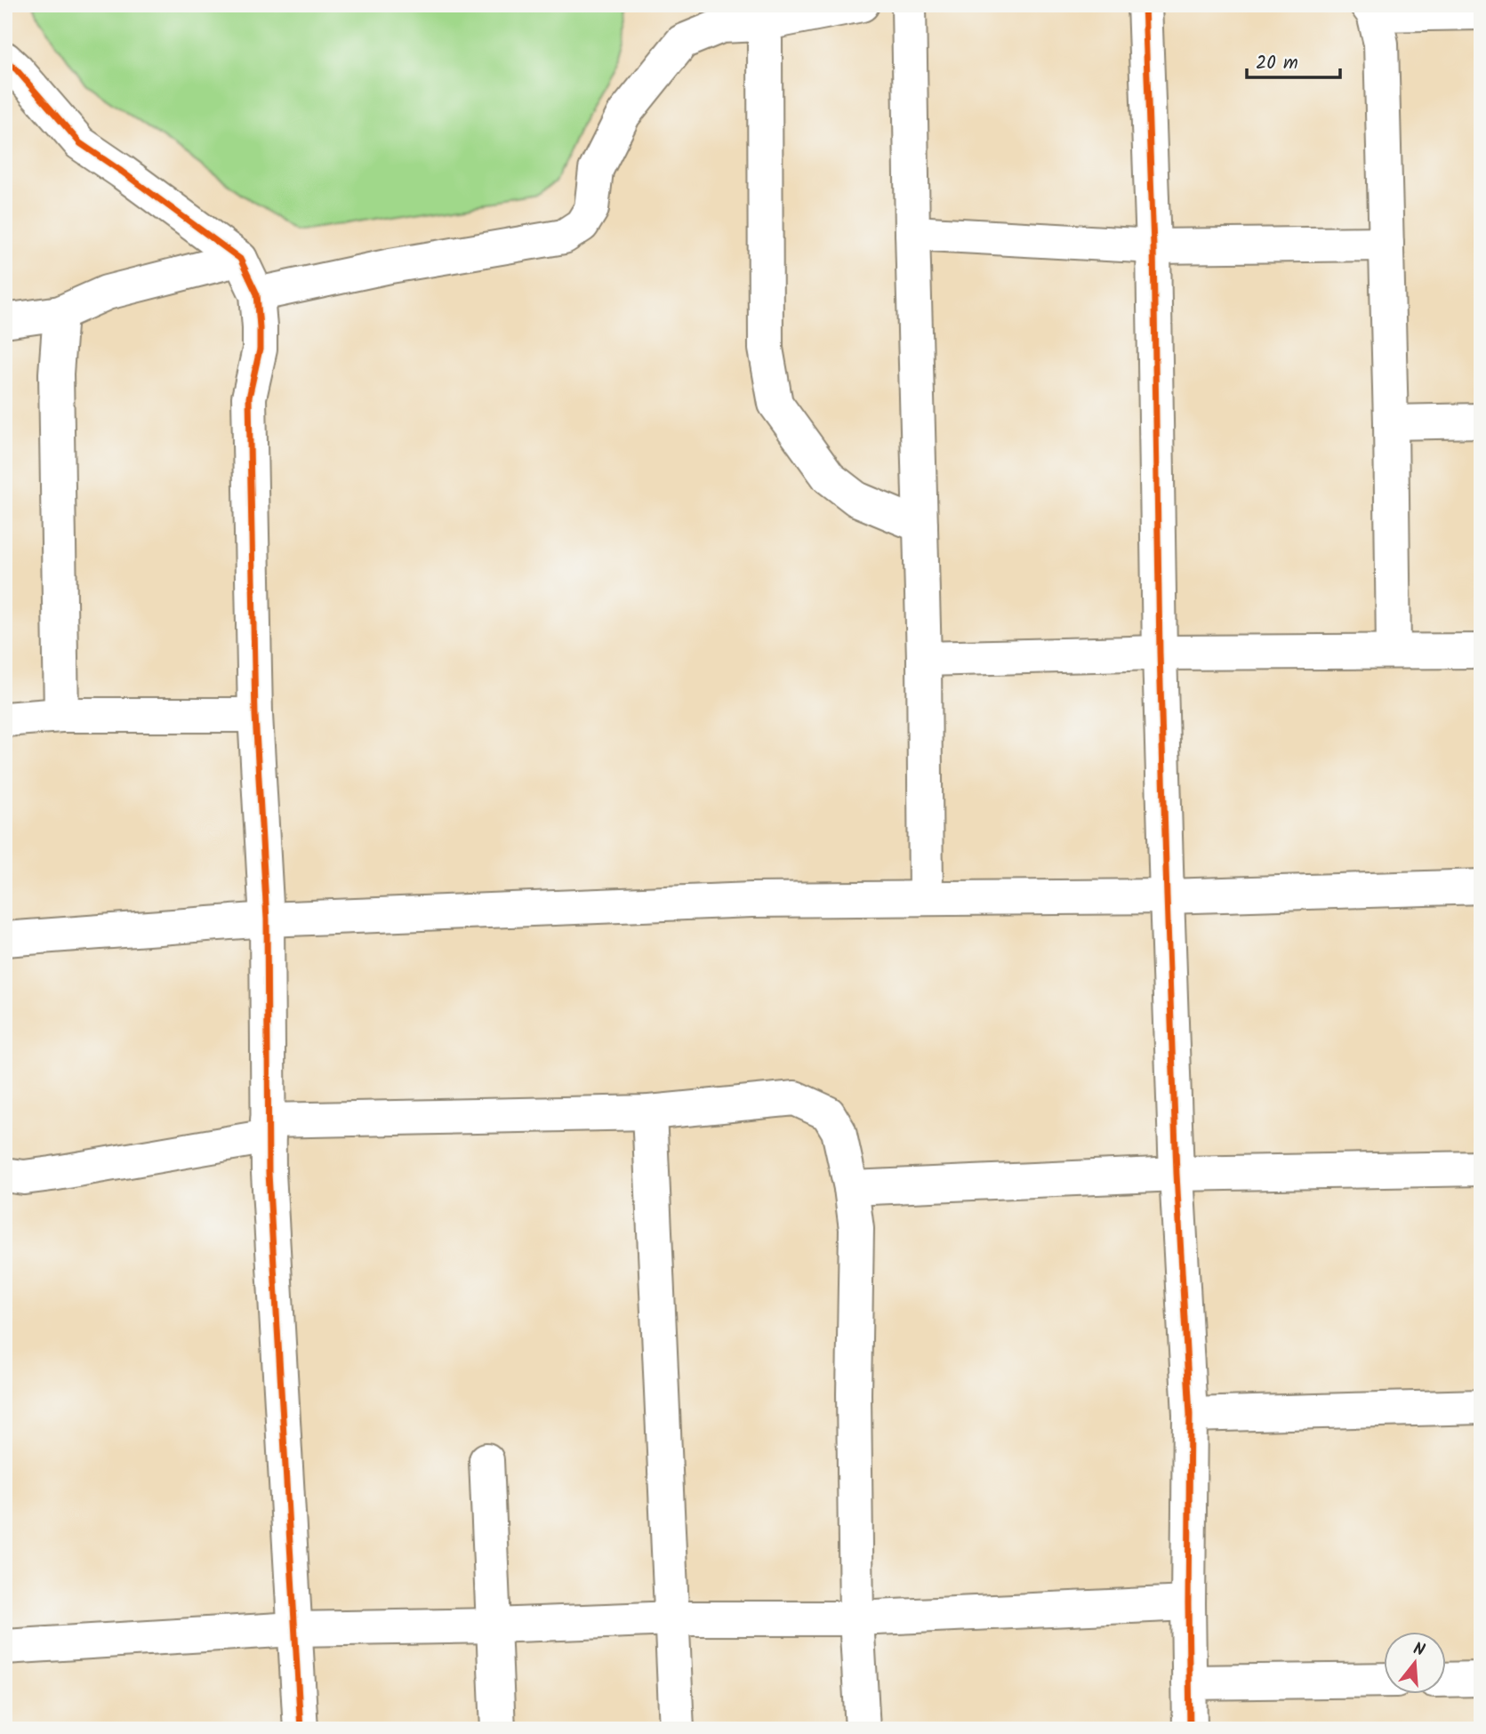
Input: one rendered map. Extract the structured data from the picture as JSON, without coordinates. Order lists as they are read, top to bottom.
{
  "scale_bar": "20 m",
  "north": "top"
}
